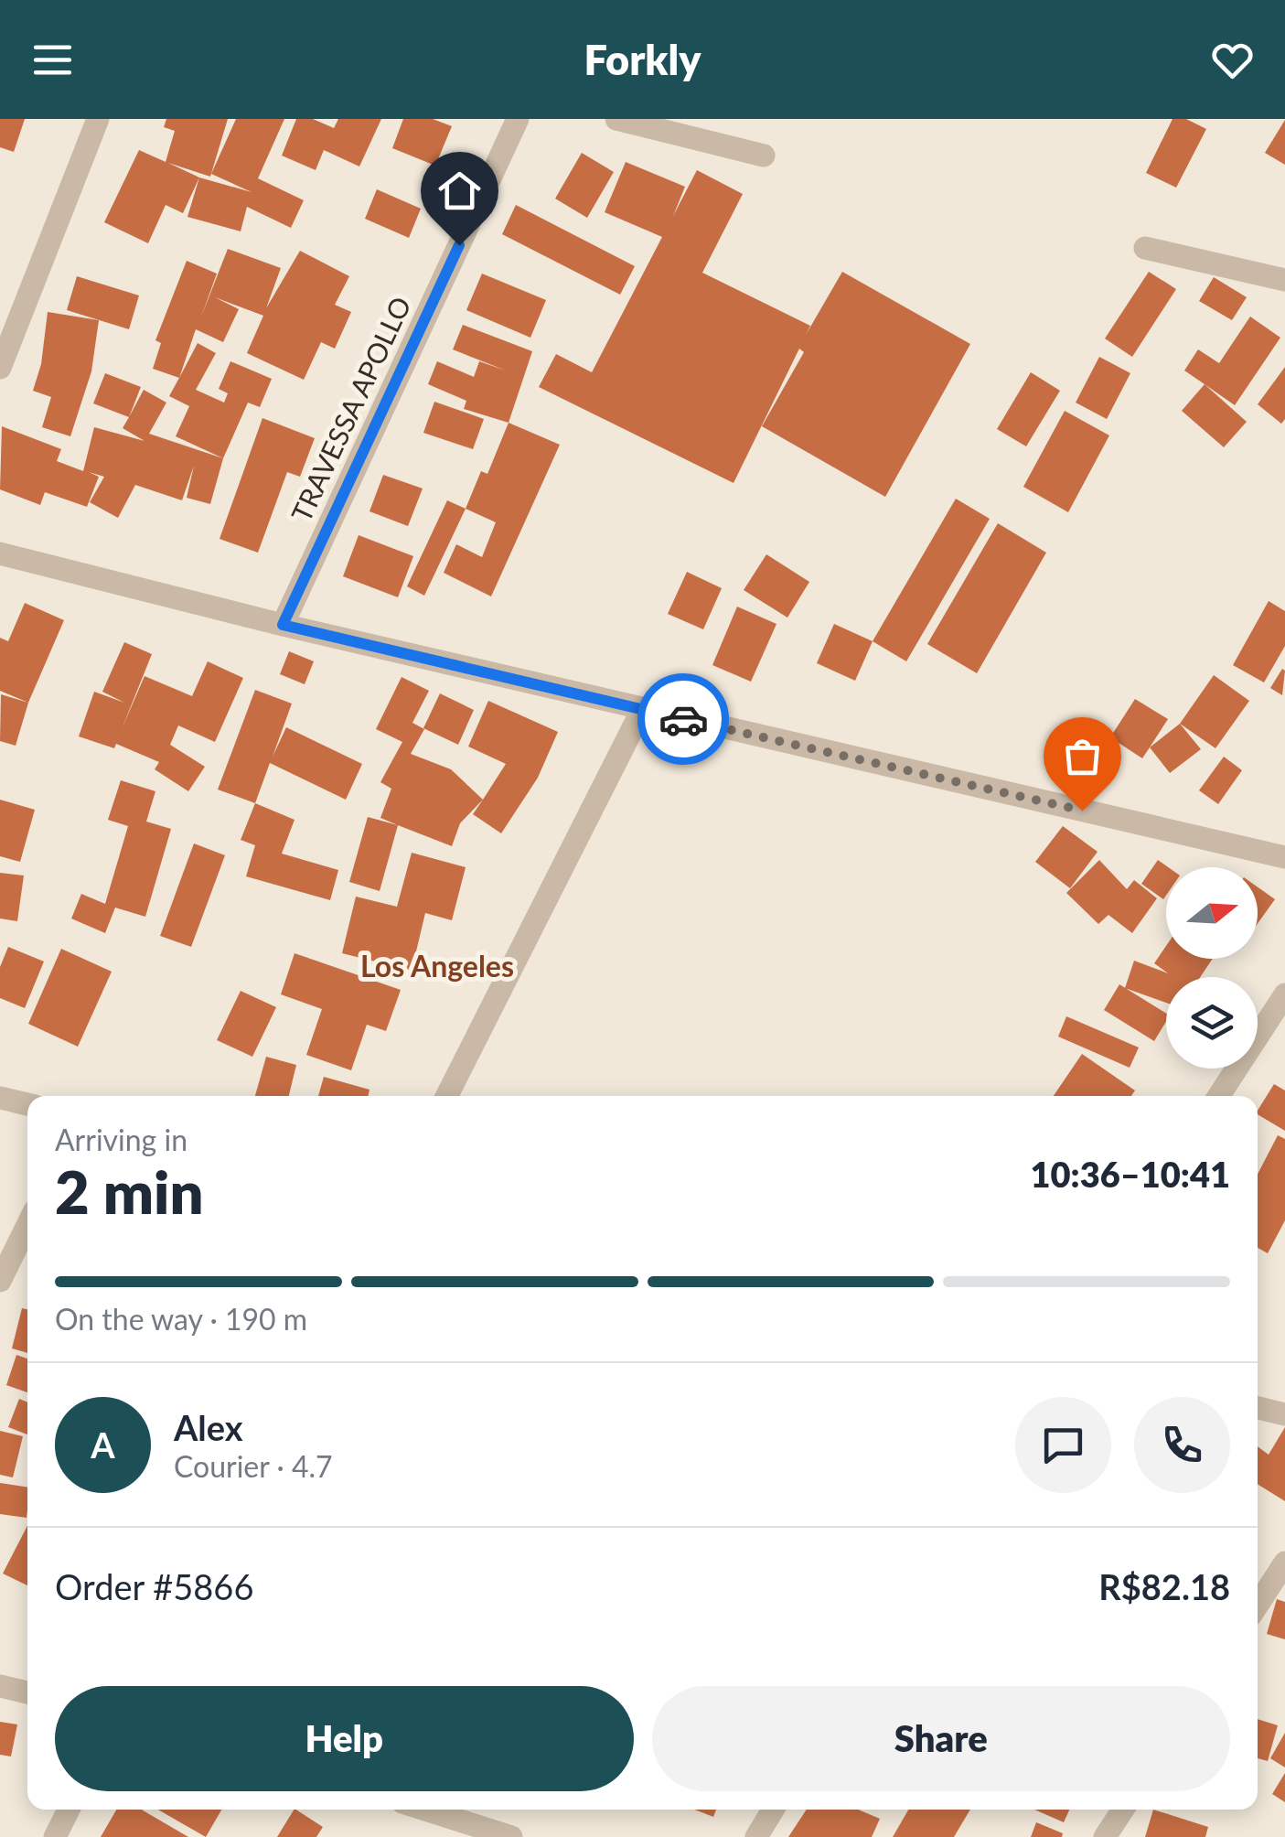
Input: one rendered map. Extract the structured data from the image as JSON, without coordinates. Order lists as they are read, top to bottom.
{
  "streets": {
    "street": ["TRAVESSA APOLLO"]
  },
  "districts": ["Los Angeles"],
  "north": "right",
  "page": {
    "header": "Forkly",
    "heading": ["2 min", "Arriving in", "10:36–10:41"],
    "panel": [
      "Alex",
      "Courier · 4.7",
      "Order #5866",
      "R$82.18"
    ],
    "bar": "On the way · 190 m",
    "round": "A",
    "buttons": ["Help", "Share"]
  }
}
